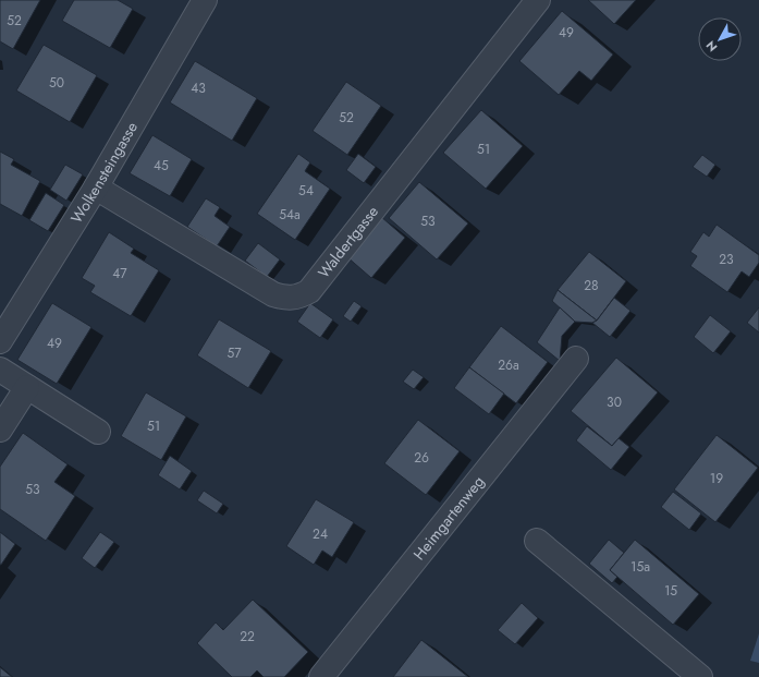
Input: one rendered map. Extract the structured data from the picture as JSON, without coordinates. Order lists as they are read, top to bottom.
{
  "streets": {
    "street": ["Wolkensteingasse", "Waldertgasse", "Heimgartenweg"]
  },
  "crossings": [
    ["Wolkensteingasse", "Waldertgasse"]
  ],
  "house_numbers": [
    "52",
    "49",
    "50",
    "43",
    "52",
    "51",
    "45",
    "54",
    "54a",
    "53",
    "23",
    "47",
    "28",
    "49",
    "57",
    "26a",
    "30",
    "51",
    "26",
    "19",
    "53",
    "24",
    "15a",
    "15",
    "22"
  ],
  "north": "bottom left"
}
